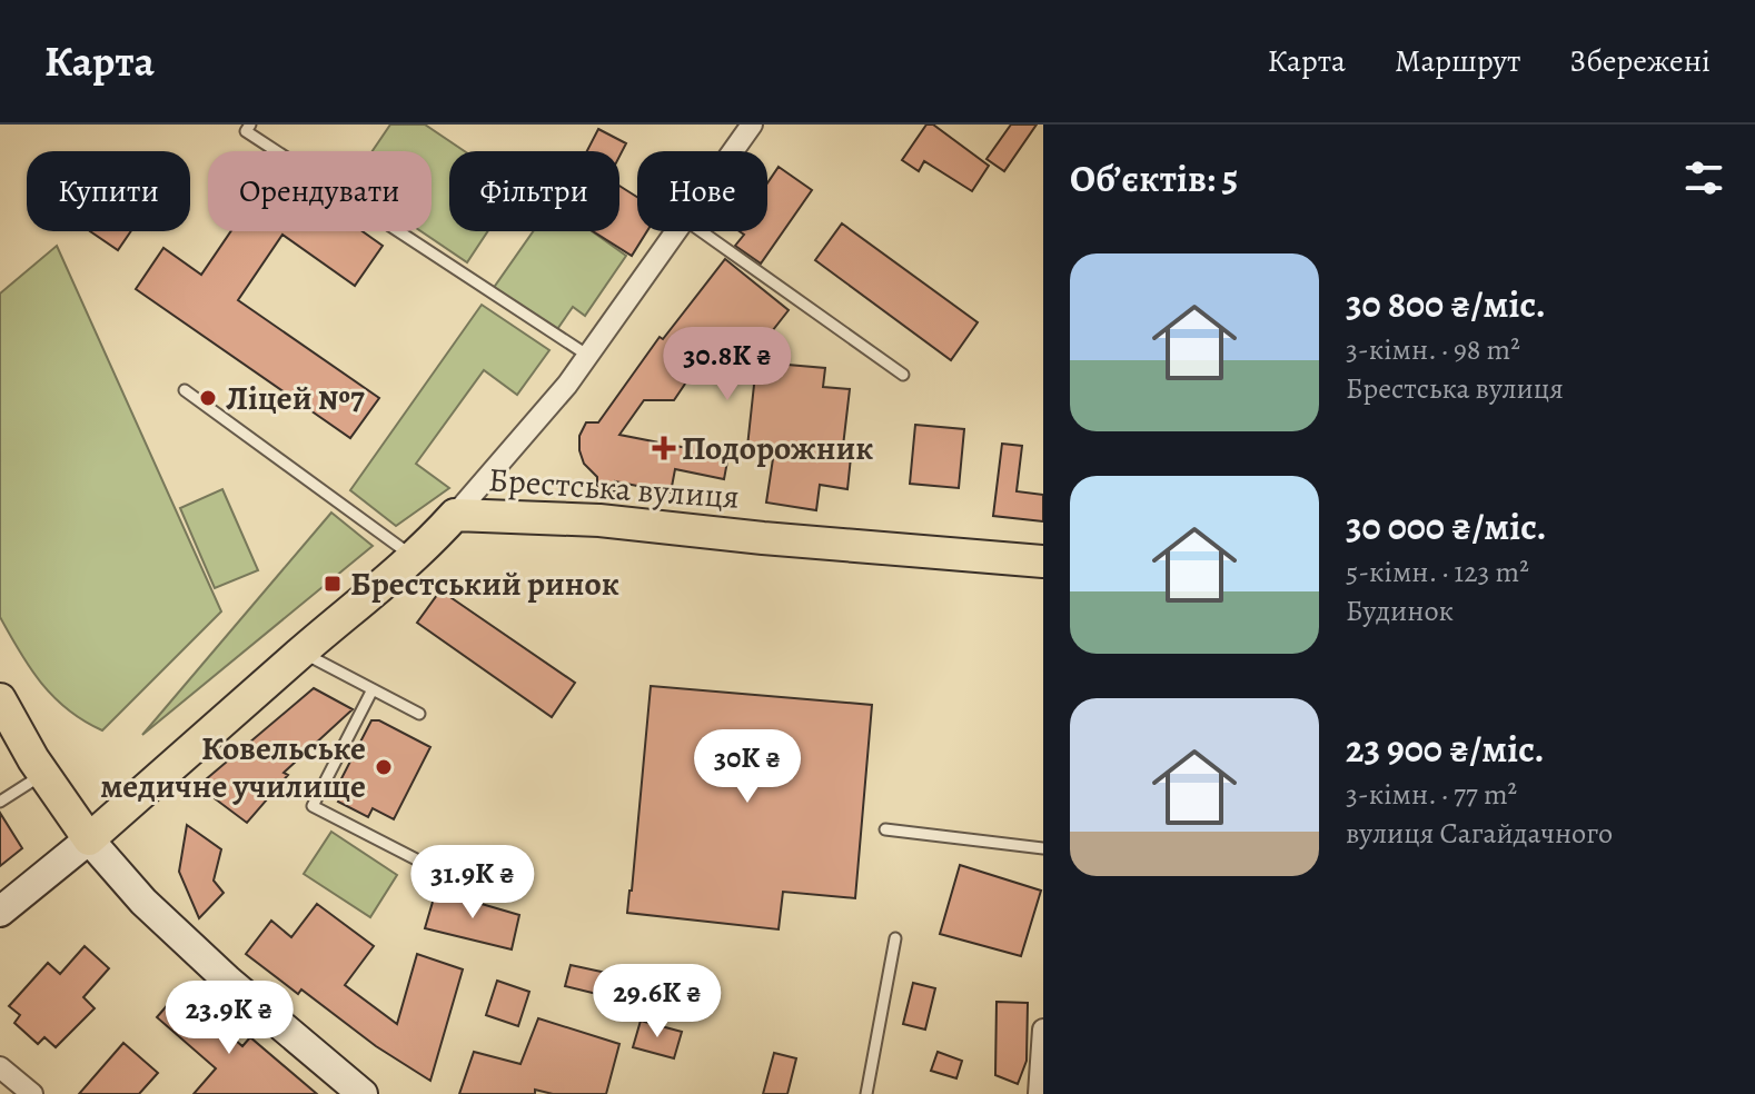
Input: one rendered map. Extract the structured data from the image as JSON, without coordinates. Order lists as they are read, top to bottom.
{
  "streets": {
    "main road": ["Брестська вулиця"]
  },
  "places": {
    "other": ["Ліцей №7", "Ковельське медичне училище"],
    "health": ["Подорожник"],
    "transit": ["Брестський ринок"]
  },
  "page": {
    "header": "Карта",
    "nav": ["Карта", "Маршрут", "Збережені"],
    "heading": "Об’єктів: 5",
    "chip": [
      "Купити",
      "Орендувати",
      "Фільтри",
      "Нове"
    ],
    "list": [
      {
        "name": "30 800 ₴/міс.",
        "note": "3-кімн. · 98 m² · Брестська вулиця"
      },
      {
        "name": "30 000 ₴/міс.",
        "note": "5-кімн. · 123 m² · Будинок"
      },
      {
        "name": "23 900 ₴/міс.",
        "note": "3-кімн. · 77 m² · вулиця Сагайдачного"
      }
    ],
    "price": [
      "30.8K ₴",
      "30K ₴",
      "31.9K ₴",
      "29.6K ₴",
      "23.9K ₴"
    ]
  }
}
